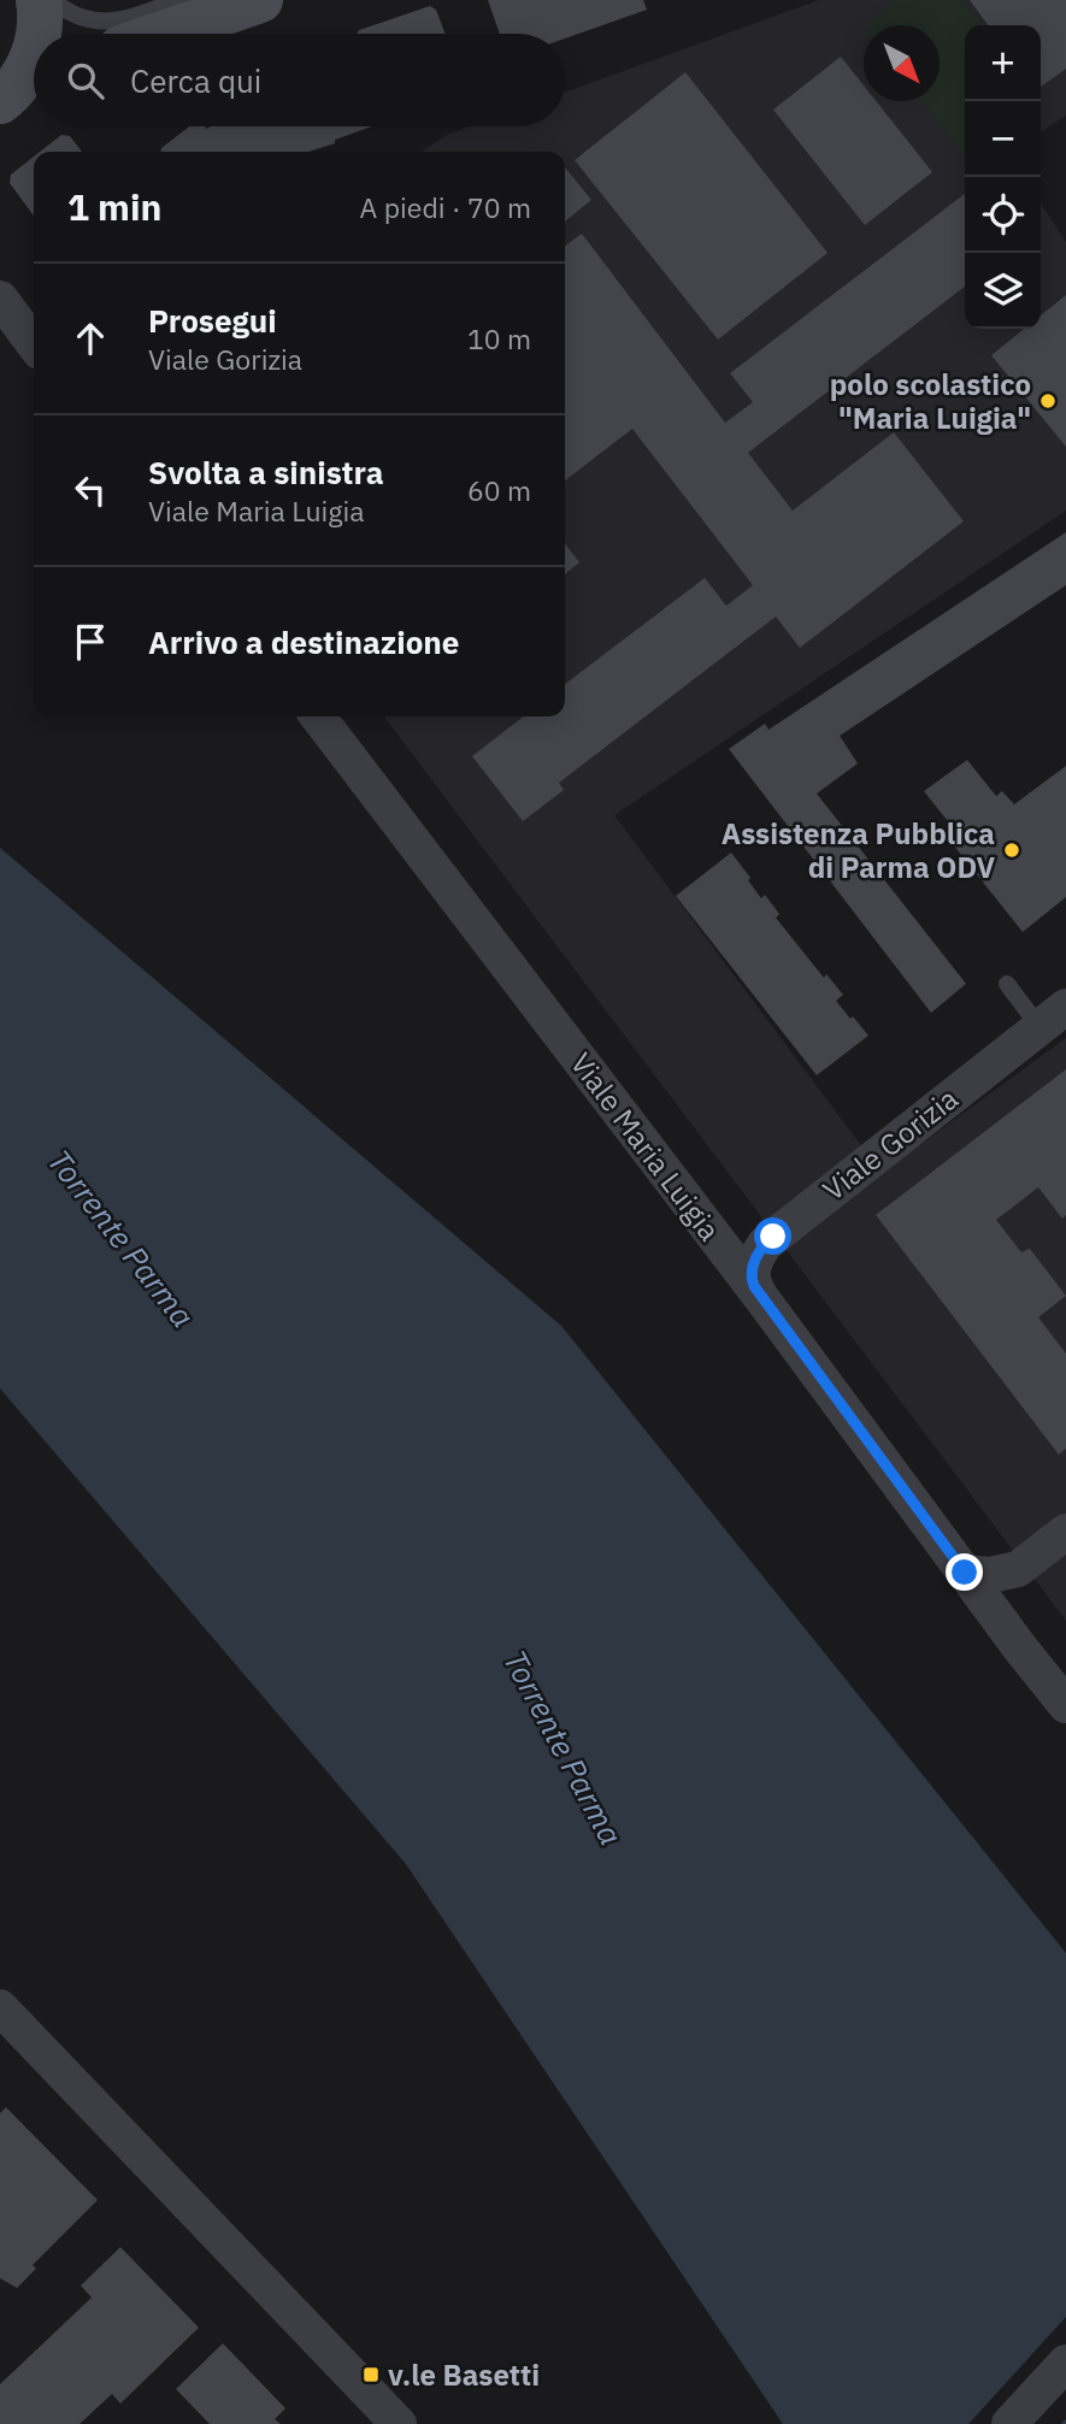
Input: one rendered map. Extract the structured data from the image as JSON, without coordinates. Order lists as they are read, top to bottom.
{
  "streets": {
    "street": ["Viale Gorizia", "Viale Maria Luigia"]
  },
  "crossings": [
    ["Viale Gorizia", "Viale Maria Luigia"]
  ],
  "water": ["Torrente Parma"],
  "places": {
    "other": ["polo scolastico \"Maria Luigia\"", "Assistenza Pubblica di Parma ODV"],
    "transit": ["v.le Basetti"]
  },
  "north": "bottom right",
  "page": {
    "map_buttons": ["+", "−"],
    "search": "Cerca qui",
    "heading": ["1 min", "A piedi · 70 m"],
    "list": [
      ["Prosegui", "Viale Gorizia", "10 m"],
      ["Svolta a sinistra", "Viale Maria Luigia", "60 m"],
      "Arrivo a destinazione"
    ]
  }
}
